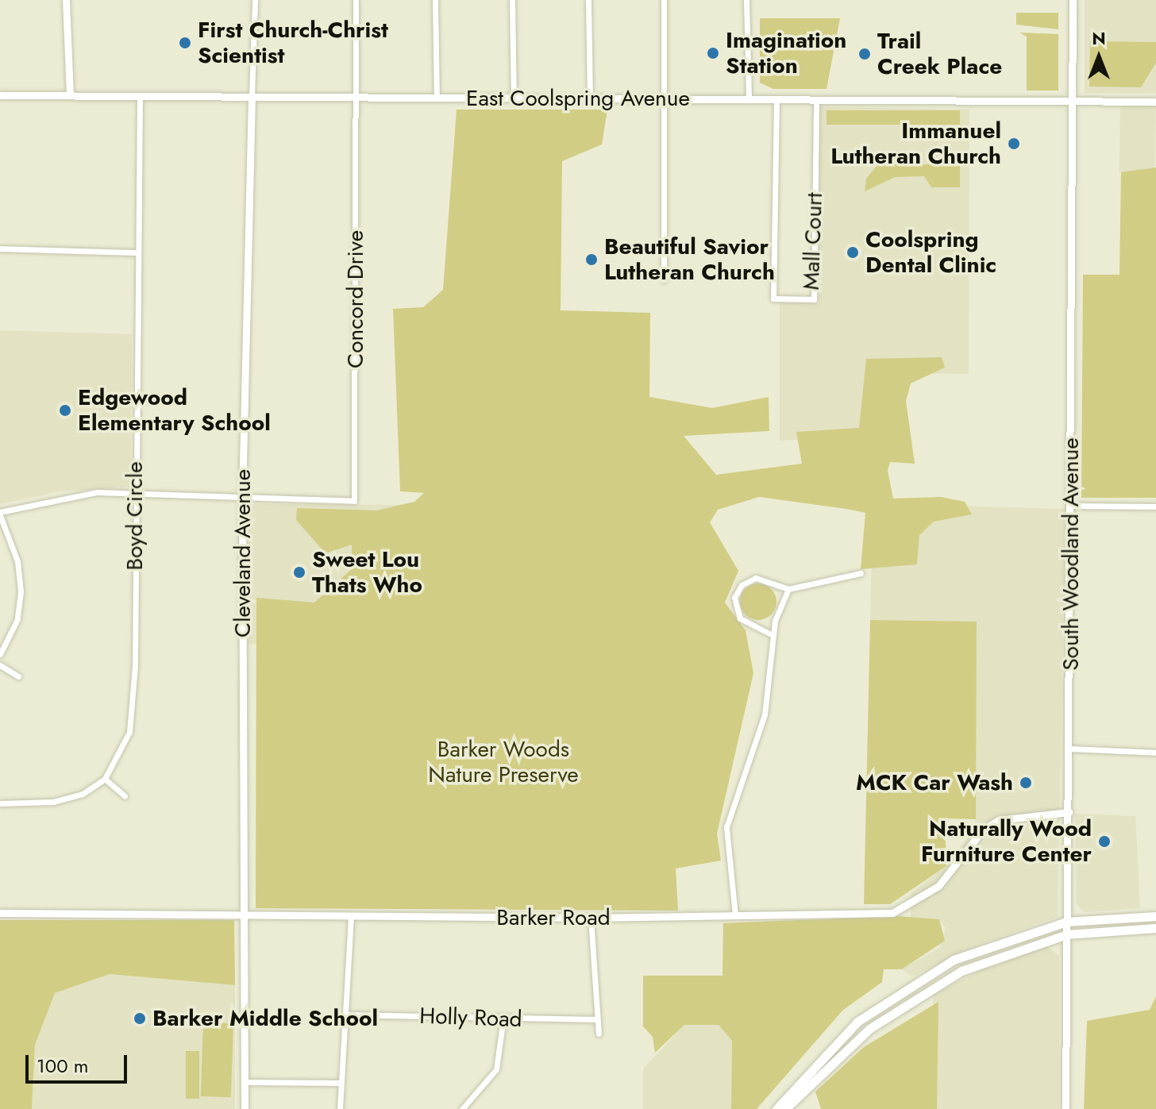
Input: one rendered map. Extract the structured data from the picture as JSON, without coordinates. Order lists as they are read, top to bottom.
{
  "streets": {
    "street": [
      "East Coolspring Avenue",
      "Mall Court",
      "Concord Drive",
      "Boyd Circle",
      "Cleveland Avenue",
      "South Woodland Avenue",
      "Barker Road",
      "Holly Road"
    ]
  },
  "crossings": [
    ["East Coolspring Avenue", "Mall Court"],
    ["East Coolspring Avenue", "Concord Drive"],
    ["East Coolspring Avenue", "Boyd Circle"],
    ["East Coolspring Avenue", "Cleveland Avenue"],
    ["East Coolspring Avenue", "South Woodland Avenue"],
    ["Concord Drive", "Cleveland Avenue"],
    ["Cleveland Avenue", "Barker Road"],
    ["South Woodland Avenue", "Barker Road"]
  ],
  "parks": ["Barker Woods Nature Preserve"],
  "places": [
    "First Church-Christ Scientist",
    "Imagination Station",
    "Trail Creek Place",
    "Immanuel Lutheran Church",
    "Coolspring Dental Clinic",
    "Beautiful Savior Lutheran Church",
    "Edgewood Elementary School",
    "Sweet Lou Thats Who",
    "MCK Car Wash",
    "Naturally Wood Furniture Center",
    "Barker Middle School"
  ],
  "scale_bar": "100 m",
  "north": "top"
}
